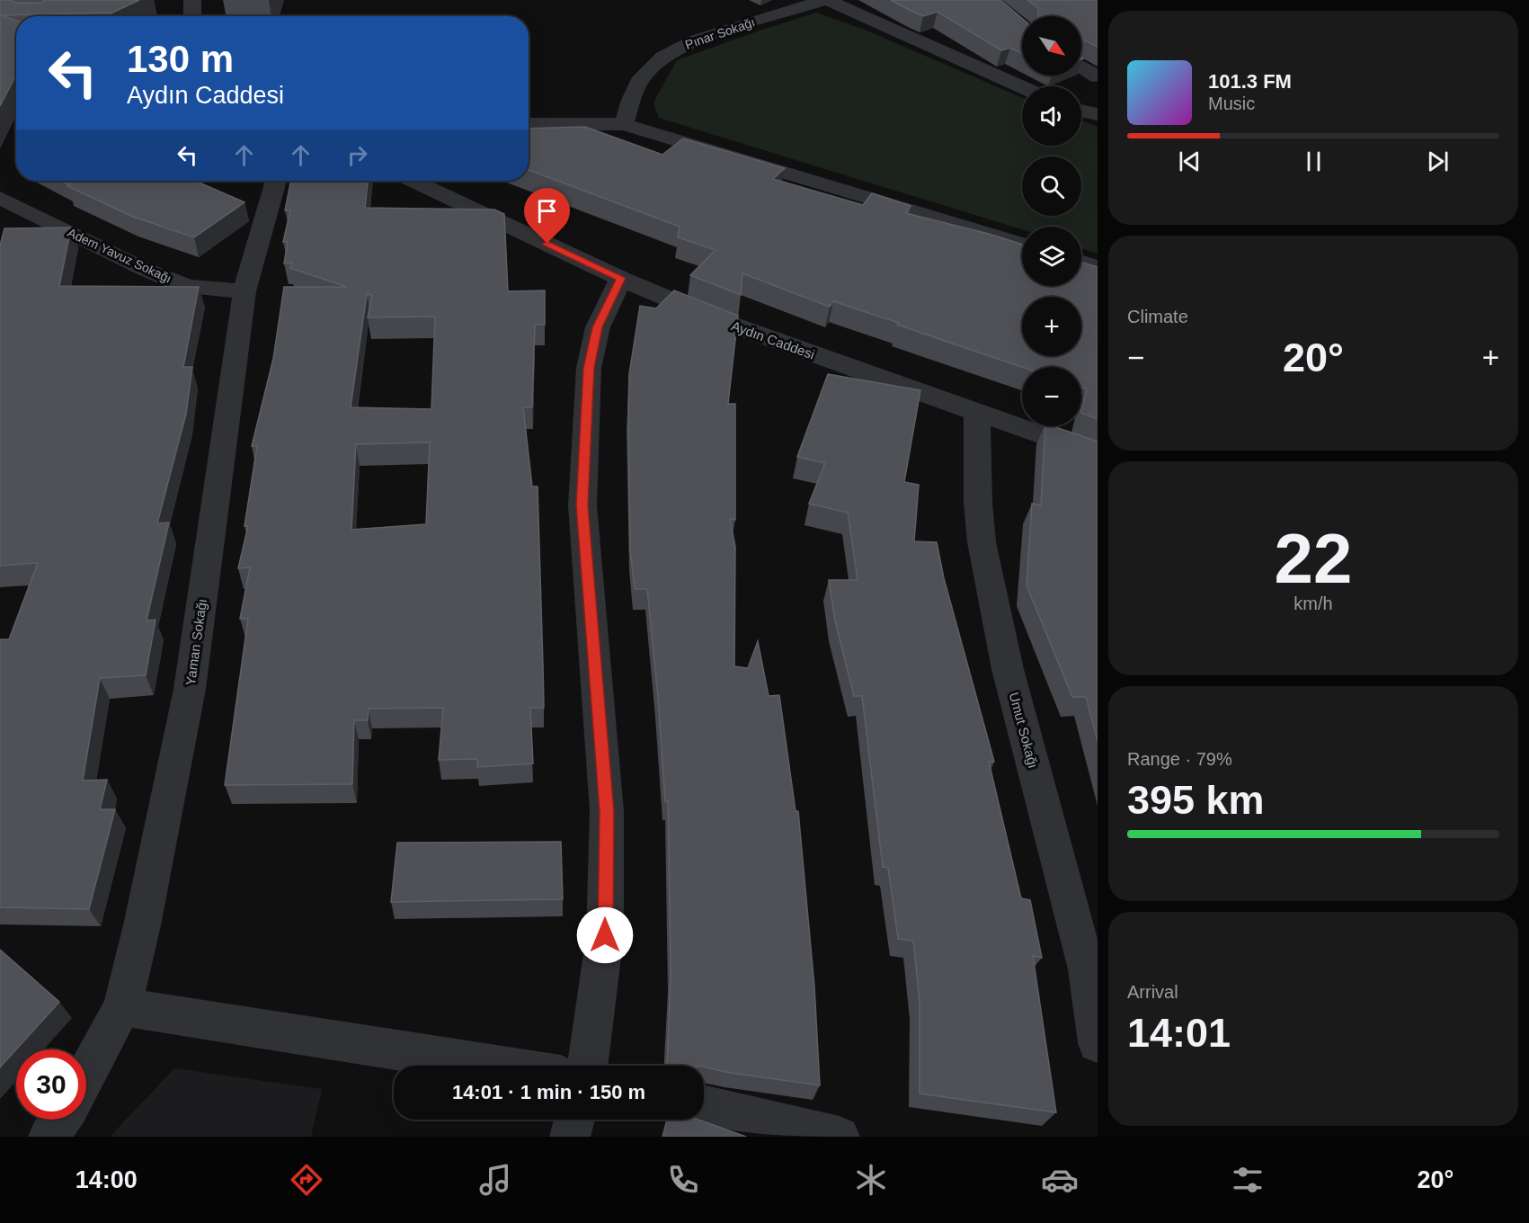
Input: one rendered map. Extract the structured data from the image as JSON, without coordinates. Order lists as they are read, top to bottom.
{
  "streets": {
    "street": [
      "Pınar Sokağı",
      "Adem Yavuz Sokağı",
      "Aydın Caddesi",
      "Yaman Sokağı",
      "Umut Sokağı"
    ]
  },
  "crossings": [
    ["Adem Yavuz Sokağı", "Yaman Sokağı"],
    ["Aydın Caddesi", "Umut Sokağı"]
  ],
  "north": "bottom right",
  "page": {
    "map_buttons": ["+", "−"],
    "turn": ["130 m", "Aydın Caddesi"],
    "song": ["101.3 FM", "Music"],
    "tile": [
      "Climate",
      ["22", "km/h"],
      ["Range · 79%", "395 km"],
      ["Arrival", "14:01"]
    ],
    "heat": ["−", "20°", "+"],
    "limit": "30",
    "trip": "14:01 · 1 min · 150 m",
    "tabs": ["14:00", "20°"]
  }
}
